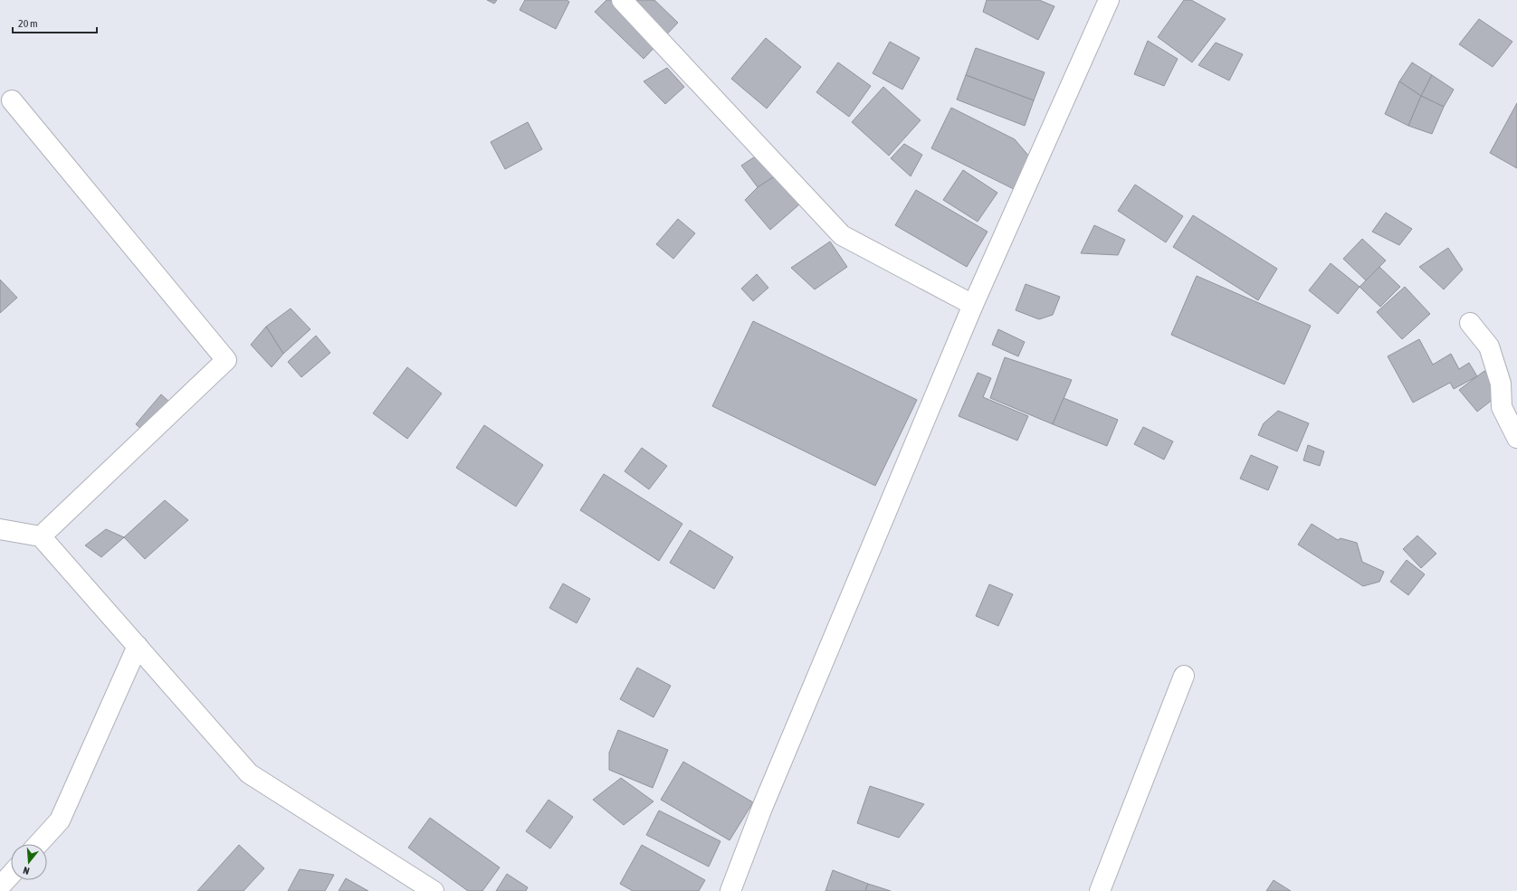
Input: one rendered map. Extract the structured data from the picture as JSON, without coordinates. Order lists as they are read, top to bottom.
{
  "scale_bar": "20 m",
  "north": "bottom"
}
